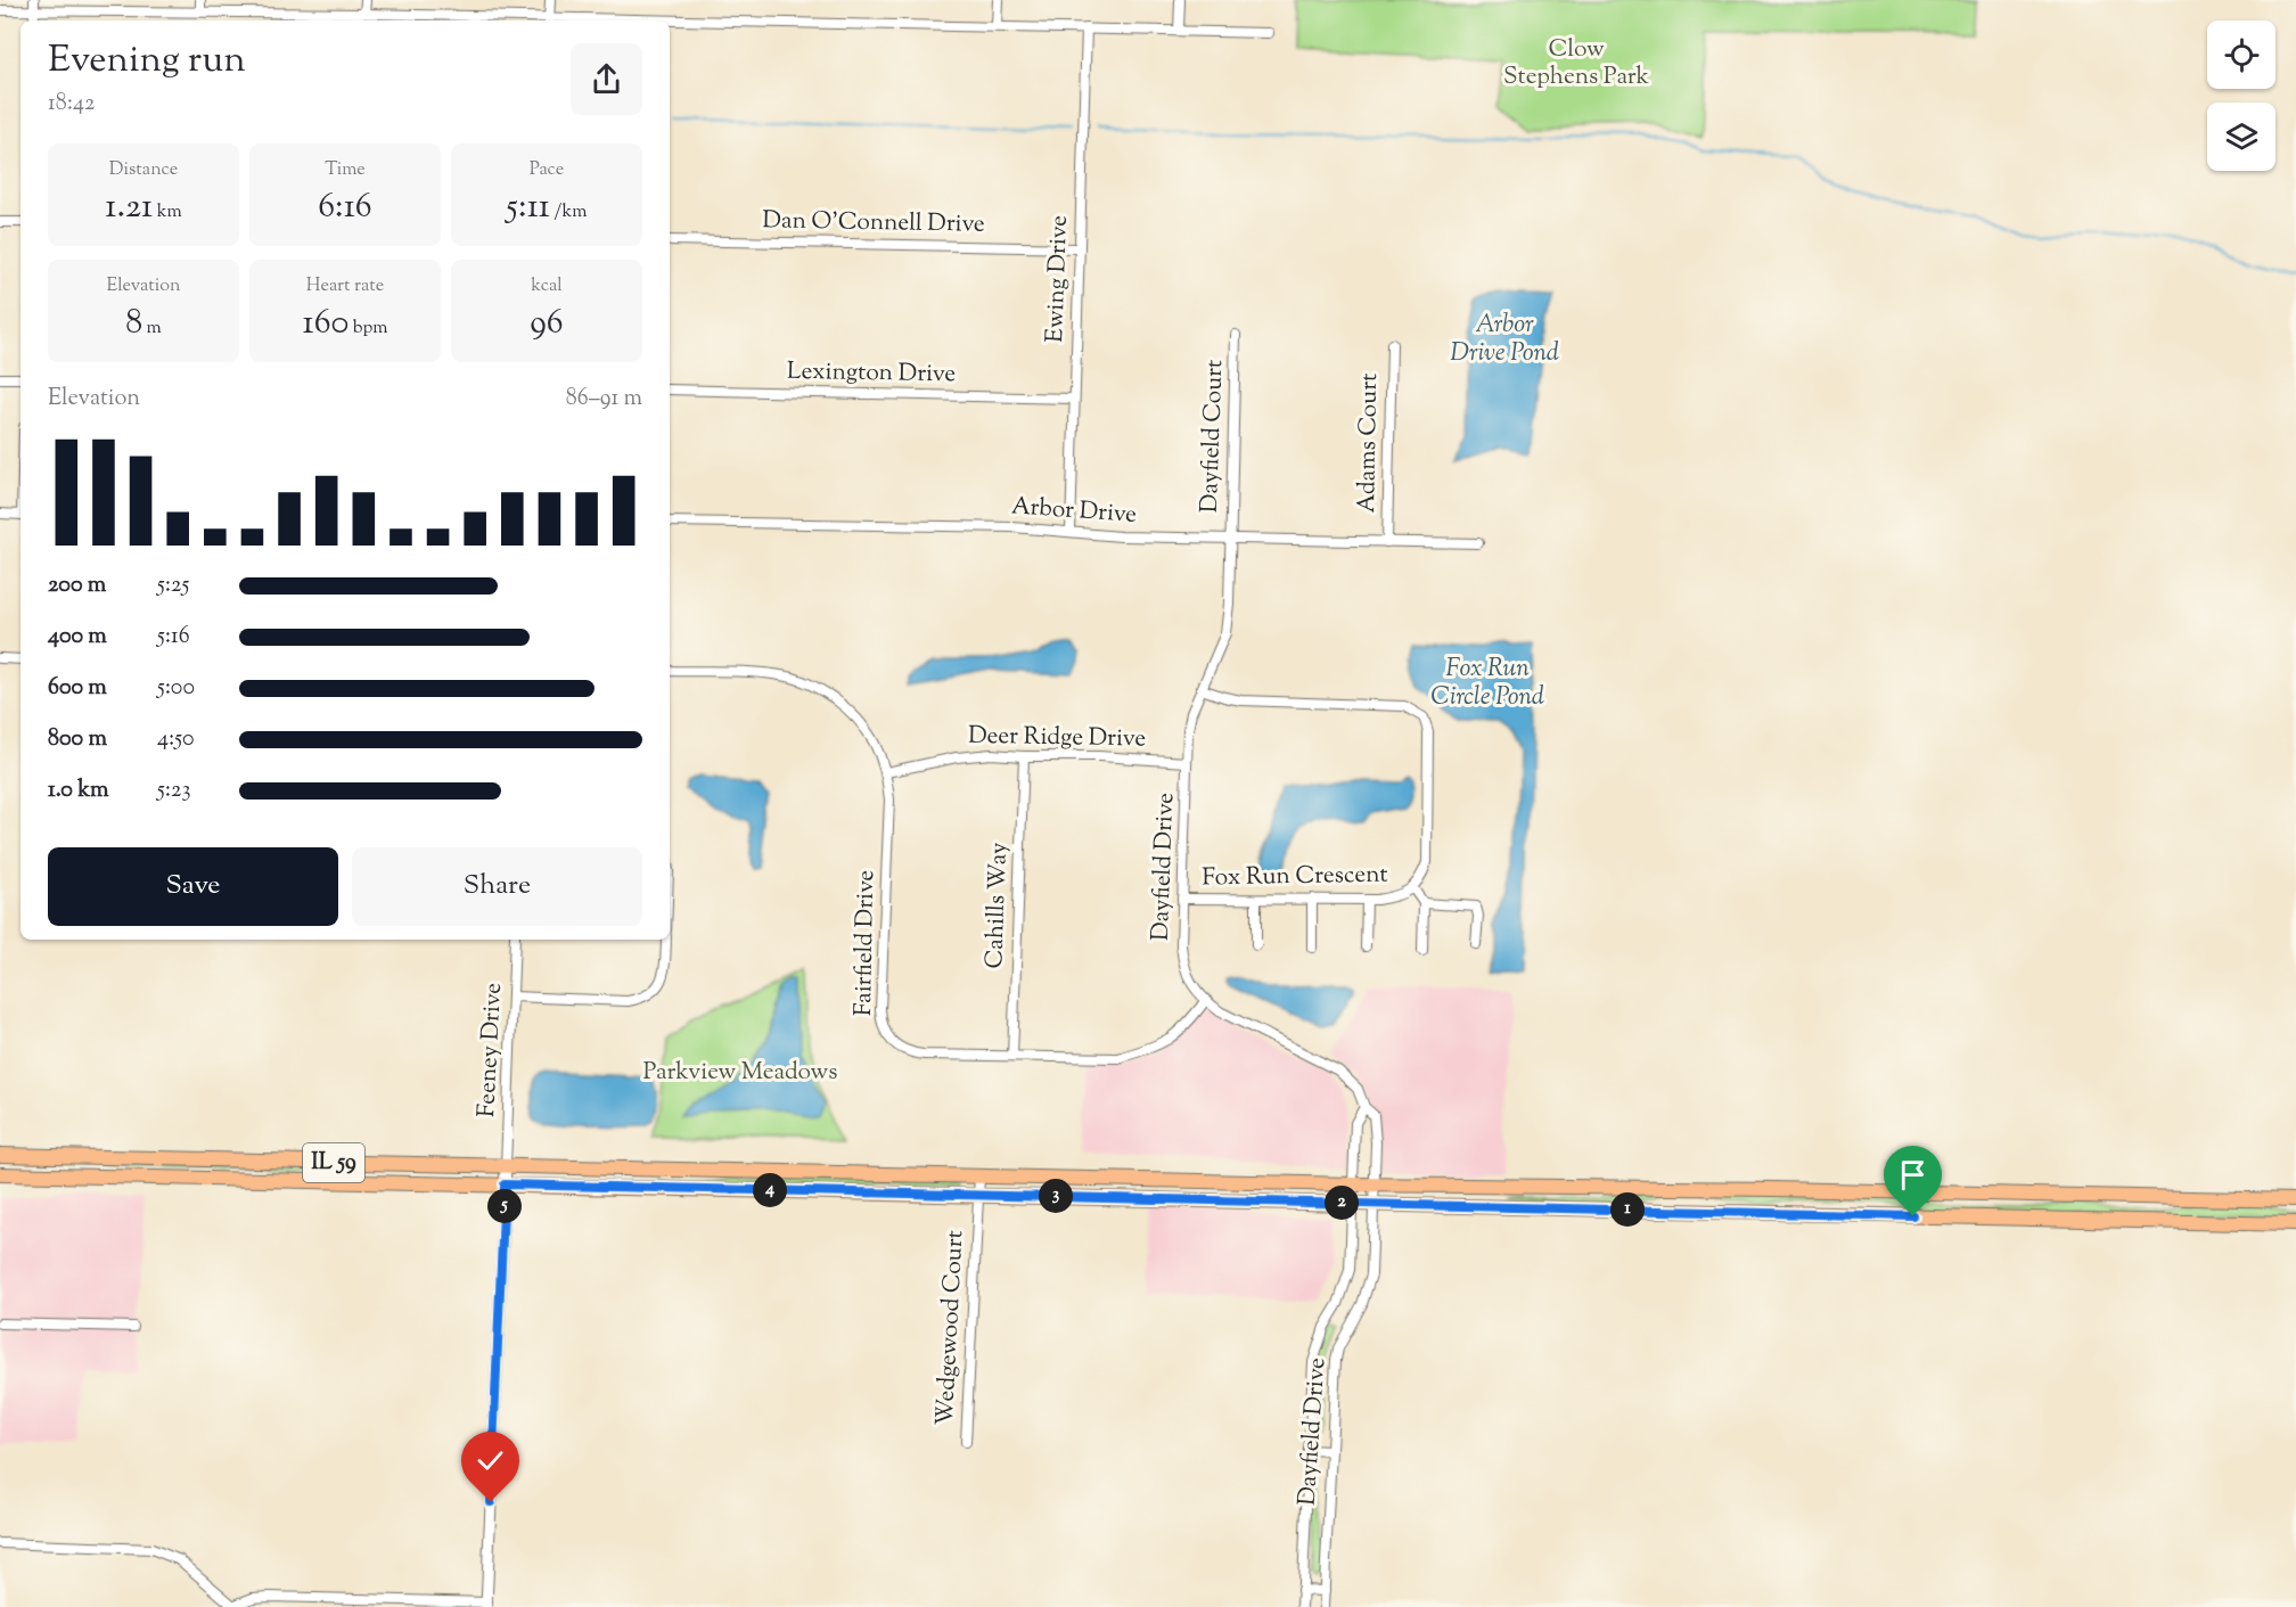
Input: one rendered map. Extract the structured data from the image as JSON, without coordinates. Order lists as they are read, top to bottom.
{
  "streets": {
    "main road": ["IL 59"],
    "street": [
      "Dan O'Connell Drive",
      "Ewing Drive",
      "Lexington Drive",
      "Dayfield Court",
      "Adams Court",
      "Arbor Drive",
      "Deer Ridge Drive",
      "Dayfield Drive",
      "Fox Run Crescent",
      "Cahills Way",
      "Fairfield Drive",
      "Feeney Drive",
      "Wedgewood Court"
    ]
  },
  "crossings": [
    ["Dan O'Connell Drive", "Ewing Drive"],
    ["Ewing Drive", "Lexington Drive"],
    ["Ewing Drive", "Arbor Drive"],
    ["Dayfield Court", "Arbor Drive"],
    ["Dayfield Court", "Dayfield Drive"],
    ["Adams Court", "Arbor Drive"],
    ["Arbor Drive", "Dayfield Drive"],
    ["Deer Ridge Drive", "Dayfield Drive"],
    ["Deer Ridge Drive", "Cahills Way"],
    ["Deer Ridge Drive", "Fairfield Drive"],
    ["Dayfield Drive", "Fox Run Crescent"],
    ["Dayfield Drive", "Fairfield Drive"],
    ["Dayfield Drive", "IL 59"],
    ["Cahills Way", "Fairfield Drive"],
    ["Feeney Drive", "IL 59"],
    ["IL 59", "Wedgewood Court"]
  ],
  "water": ["Arbor Drive Pond", "Fox Run Circle Pond"],
  "parks": ["Clow Stephens Park", "Parkview Meadows"],
  "page": {
    "heading": ["Evening run", "18:42"],
    "stats": [
      ["Distance", "1.21 km"],
      ["Time", "6:16"],
      ["Pace", "5:11 /km"],
      ["Elevation", "8 m"],
      ["Heart rate", "160 bpm"],
      ["kcal", "96"]
    ],
    "chart": ["Elevation", "86–91 m"],
    "list": [
      {
        "name": "200 m",
        "note": "5:25"
      },
      {
        "name": "400 m",
        "note": "5:16"
      },
      {
        "name": "600 m",
        "note": "5:00"
      },
      {
        "name": "800 m",
        "note": "4:50"
      },
      {
        "name": "1.0 km",
        "note": "5:23"
      }
    ],
    "buttons": ["Save", "Share"],
    "pins": [
      "4",
      "3",
      "2",
      "5",
      "1"
    ]
  }
}
